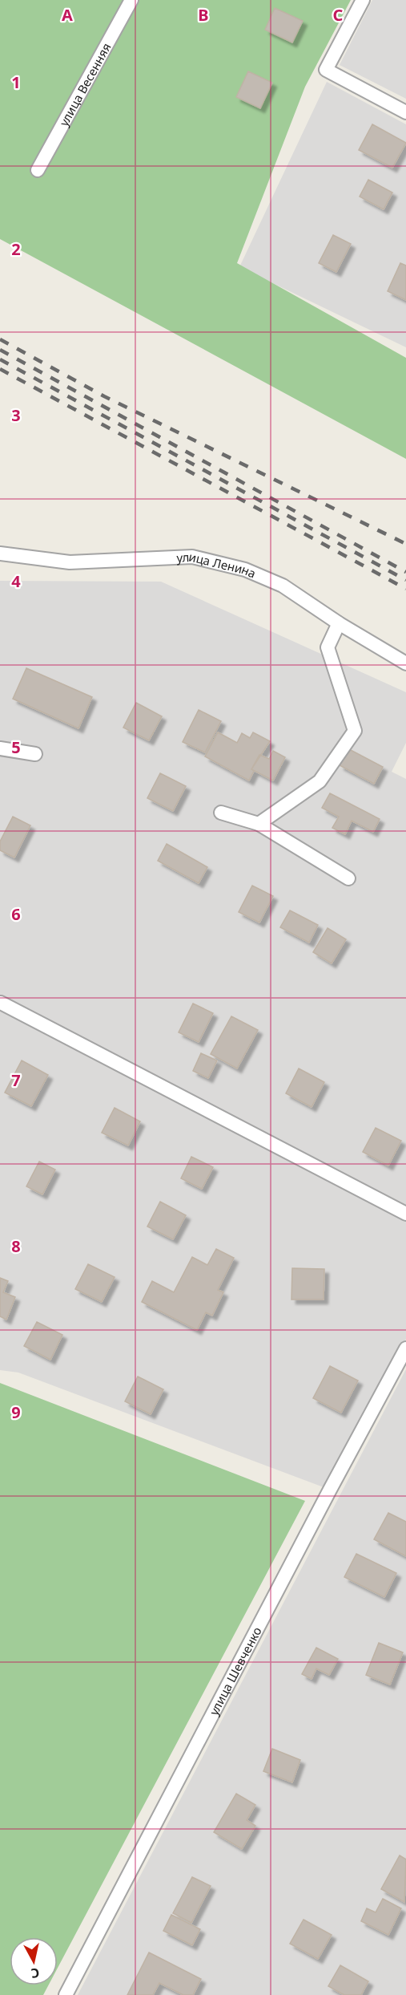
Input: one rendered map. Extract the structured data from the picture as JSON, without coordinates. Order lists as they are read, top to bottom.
{
  "streets": {
    "street": ["улица Весенняя", "улица Ленина", "улица Шевченко"]
  },
  "north": "bottom",
  "grid": {
    "columns": ["A", "B", "C"],
    "rows": [
      "1",
      "2",
      "3",
      "4",
      "5",
      "6",
      "7",
      "8",
      "9"
    ]
  }
}
